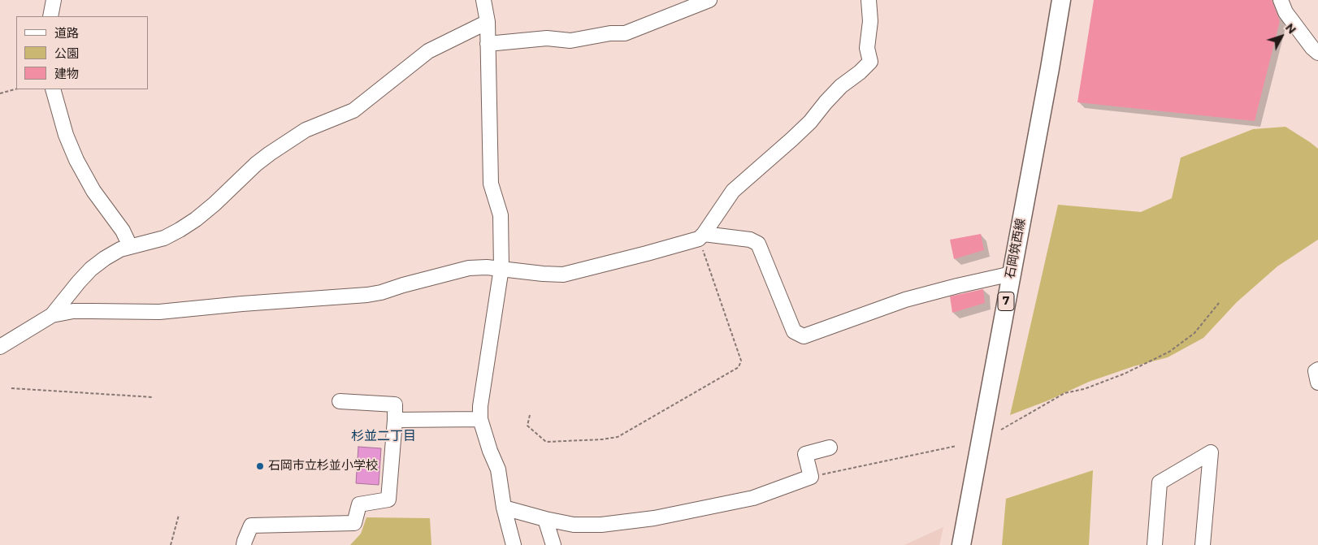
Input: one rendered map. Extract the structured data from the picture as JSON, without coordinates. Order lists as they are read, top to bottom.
{
  "streets": {
    "main road": ["石岡筑西線", "7"]
  },
  "districts": ["杉並二丁目"],
  "places": ["石岡市立杉並小学校"],
  "legend": ["道路", "公園", "建物"],
  "north": "top right"
}
